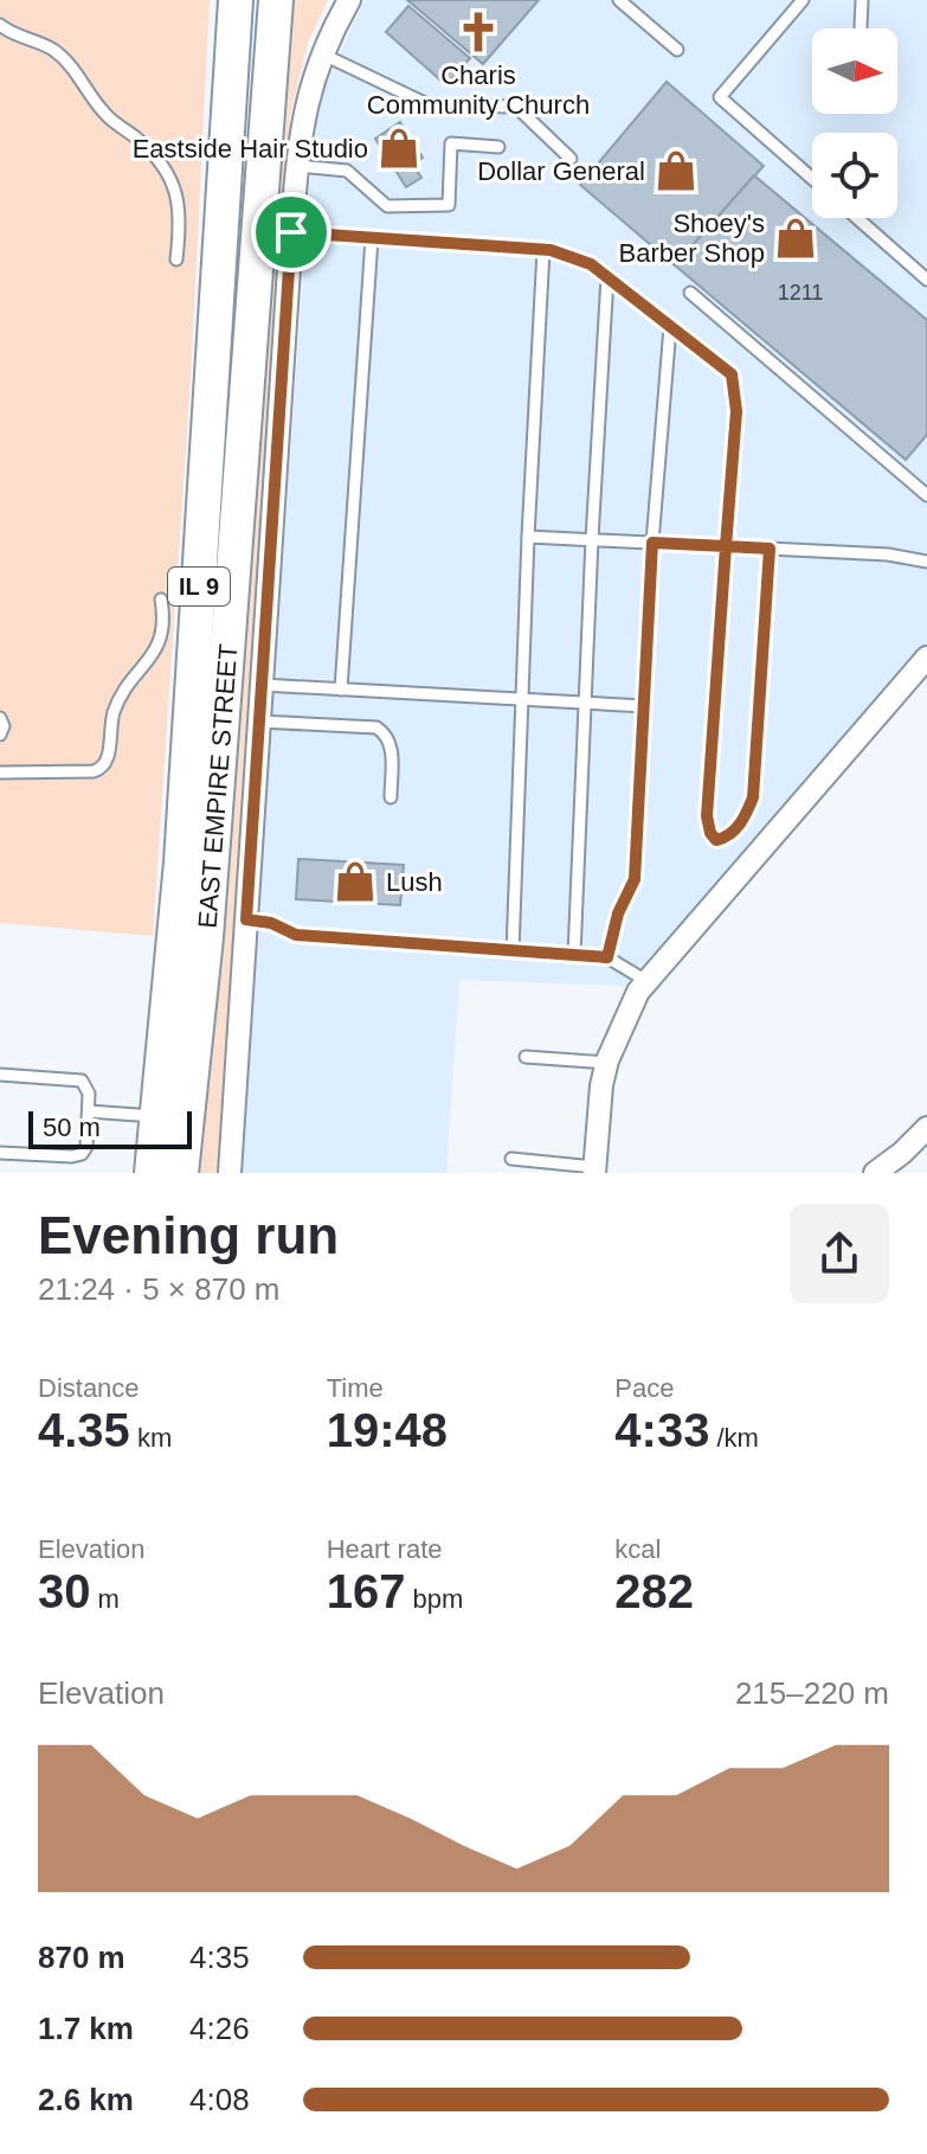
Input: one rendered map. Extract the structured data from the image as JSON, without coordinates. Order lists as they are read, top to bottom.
{
  "streets": {
    "main road": ["IL 9", "EAST EMPIRE STREET"]
  },
  "places": {
    "church": ["Charis Community Church"],
    "shop": [
      "Eastside Hair Studio",
      "Dollar General",
      "Shoey's Barber Shop",
      "Lush"
    ]
  },
  "house_numbers": ["1211"],
  "scale_bar": "50 m",
  "north": "right",
  "page": {
    "scale": "50 m",
    "heading": ["Evening run", "21:24 · 5 × 870 m"],
    "stats": [
      ["Distance", "4.35 km"],
      ["Time", "19:48"],
      ["Pace", "4:33 /km"],
      ["Elevation", "30 m"],
      ["Heart rate", "167 bpm"],
      ["kcal", "282"]
    ],
    "chart": ["Elevation", "215–220 m"],
    "list": [
      {
        "name": "870 m",
        "note": "4:35"
      },
      {
        "name": "1.7 km",
        "note": "4:26"
      },
      {
        "name": "2.6 km",
        "note": "4:08"
      }
    ]
  }
}
